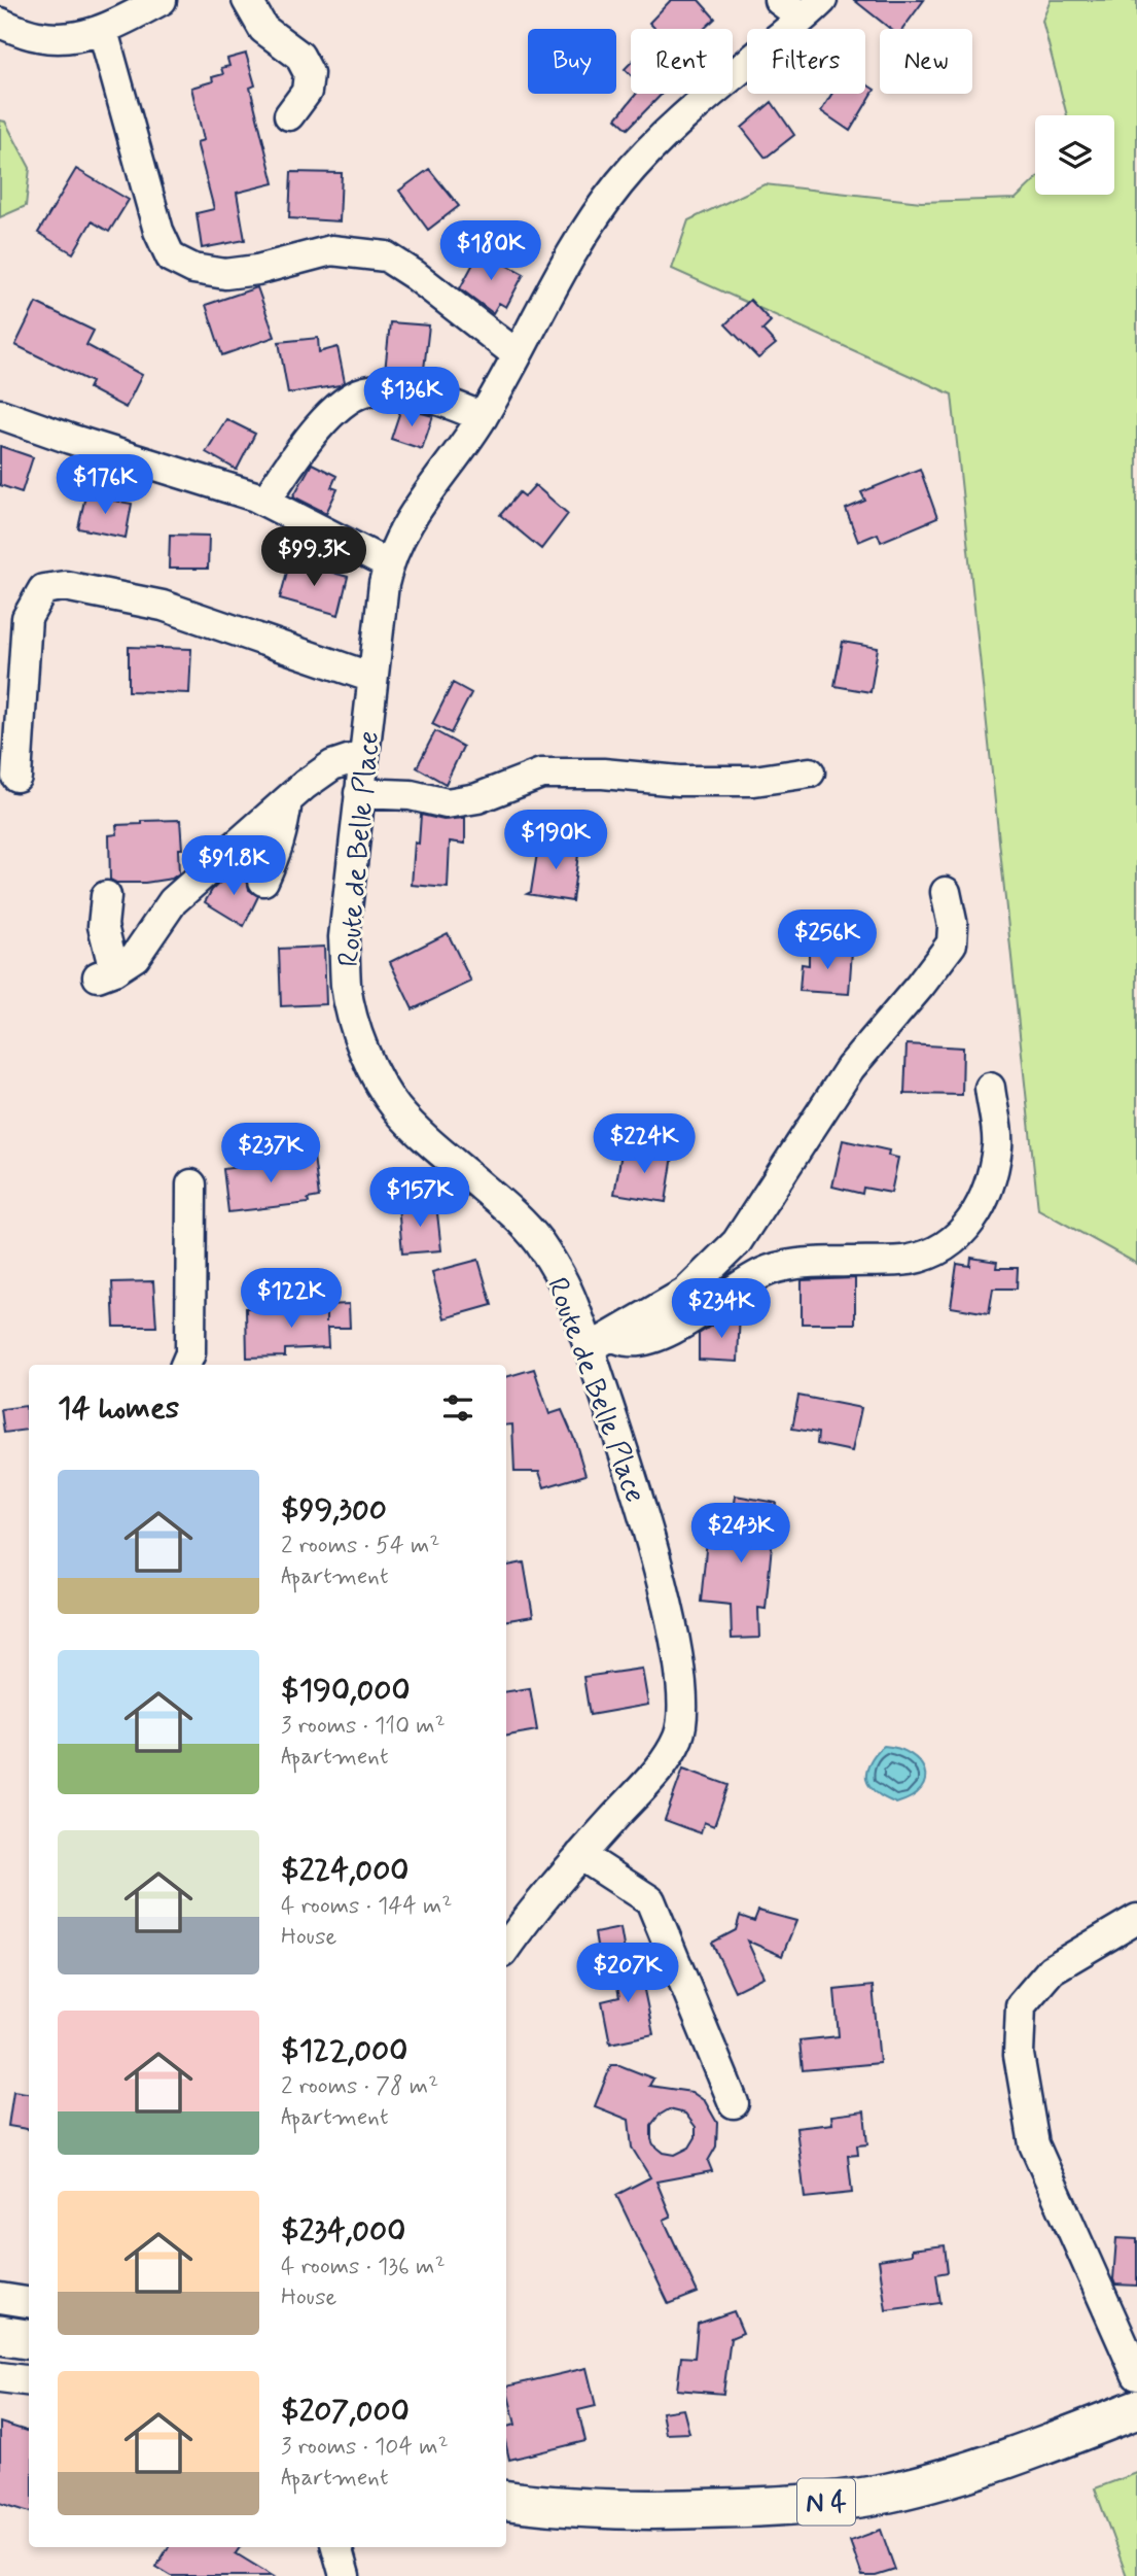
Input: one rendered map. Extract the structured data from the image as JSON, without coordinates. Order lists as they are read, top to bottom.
{
  "streets": {
    "main road": ["N 4"],
    "street": ["Route de Belle Place"]
  },
  "page": {
    "chip": [
      "Buy",
      "Rent",
      "Filters",
      "New"
    ],
    "price": [
      "$180K",
      "$136K",
      "$176K",
      "$99.3K",
      "$190K",
      "$91.8K",
      "$256K",
      "$224K",
      "$237K",
      "$157K",
      "$122K",
      "$234K",
      "$243K",
      "$207K"
    ],
    "heading": "14 homes",
    "list": [
      {
        "name": "$99,300",
        "note": "2 rooms · 54 m² · Apartment"
      },
      {
        "name": "$190,000",
        "note": "3 rooms · 110 m² · Apartment"
      },
      {
        "name": "$224,000",
        "note": "4 rooms · 144 m² · House"
      },
      {
        "name": "$122,000",
        "note": "2 rooms · 78 m² · Apartment"
      },
      {
        "name": "$234,000",
        "note": "4 rooms · 136 m² · House"
      },
      {
        "name": "$207,000",
        "note": "3 rooms · 104 m² · Apartment"
      }
    ]
  }
}
